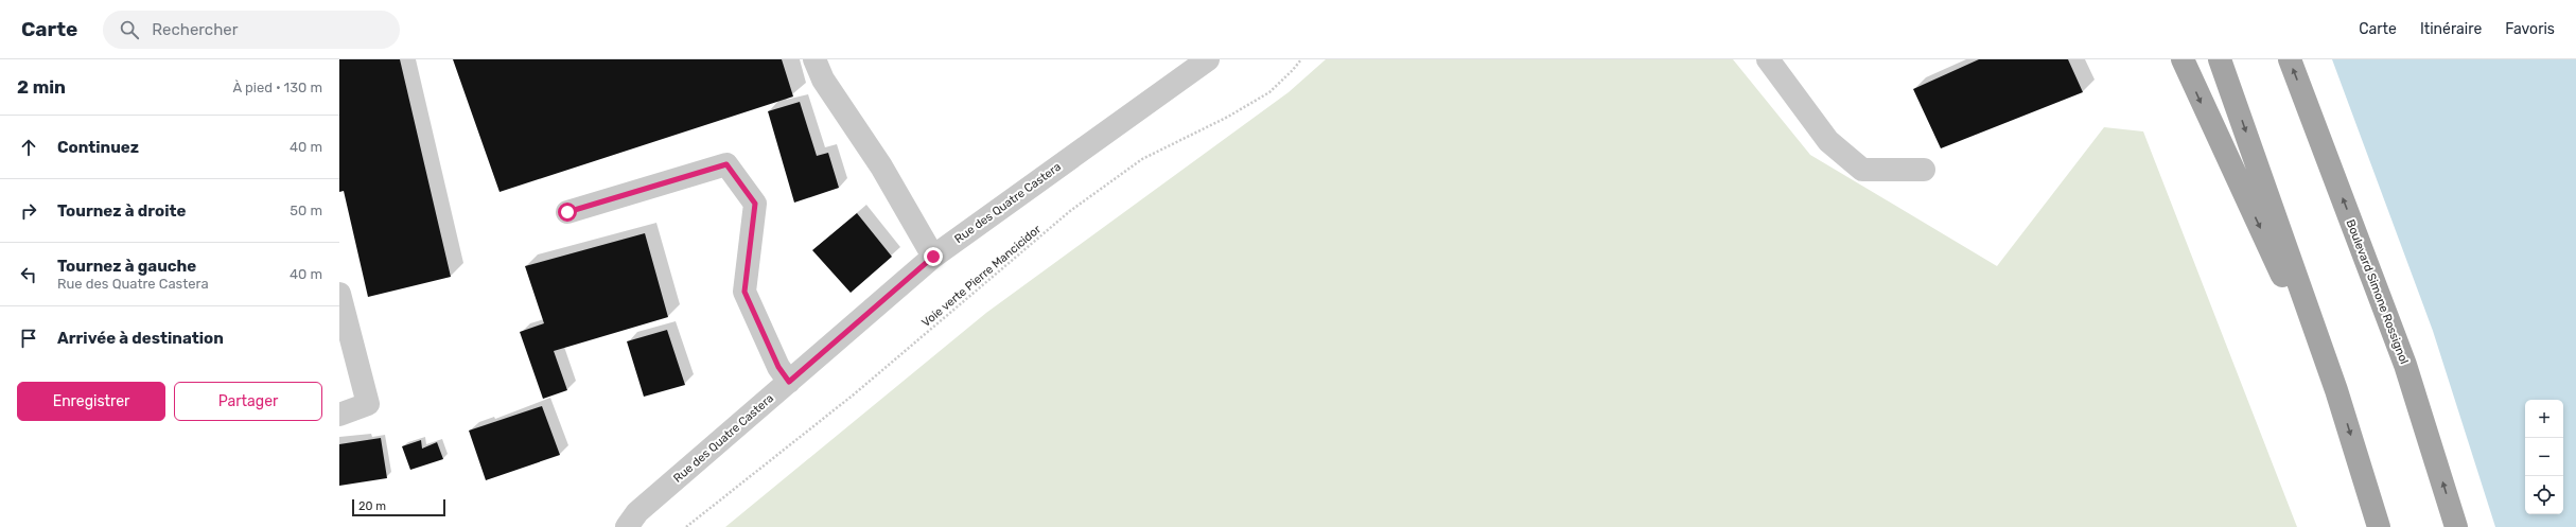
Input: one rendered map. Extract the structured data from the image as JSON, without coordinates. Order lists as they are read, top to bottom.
{
  "streets": {
    "main road": ["Boulevard Simone Rossignol"],
    "street": ["Rue des Quatre Castera"],
    "path": ["Voie verte Pierre Mancicidor"]
  },
  "scale_bar": "20 m",
  "page": {
    "header": "Carte",
    "search": "Rechercher",
    "nav": ["Carte", "Itinéraire", "Favoris"],
    "heading": ["2 min", "À pied · 130 m"],
    "list": [
      ["Continuez", "40 m"],
      ["Tournez à droite", "50 m"],
      ["Tournez à gauche", "Rue des Quatre Castera", "40 m"],
      "Arrivée à destination"
    ],
    "buttons": ["Enregistrer", "Partager"],
    "map_buttons": ["+", "−"],
    "scale": "20 m"
  }
}
